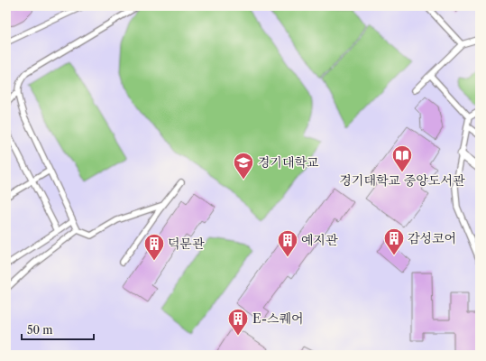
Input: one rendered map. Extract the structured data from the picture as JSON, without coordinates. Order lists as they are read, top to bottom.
{
  "places": {
    "library": ["경기대학교 중앙도서관"],
    "school or university": ["경기대학교"],
    "building": [
      "감성코어",
      "예지관",
      "덕문관",
      "E-스퀘어"
    ]
  },
  "scale_bar": "50 m"
}
